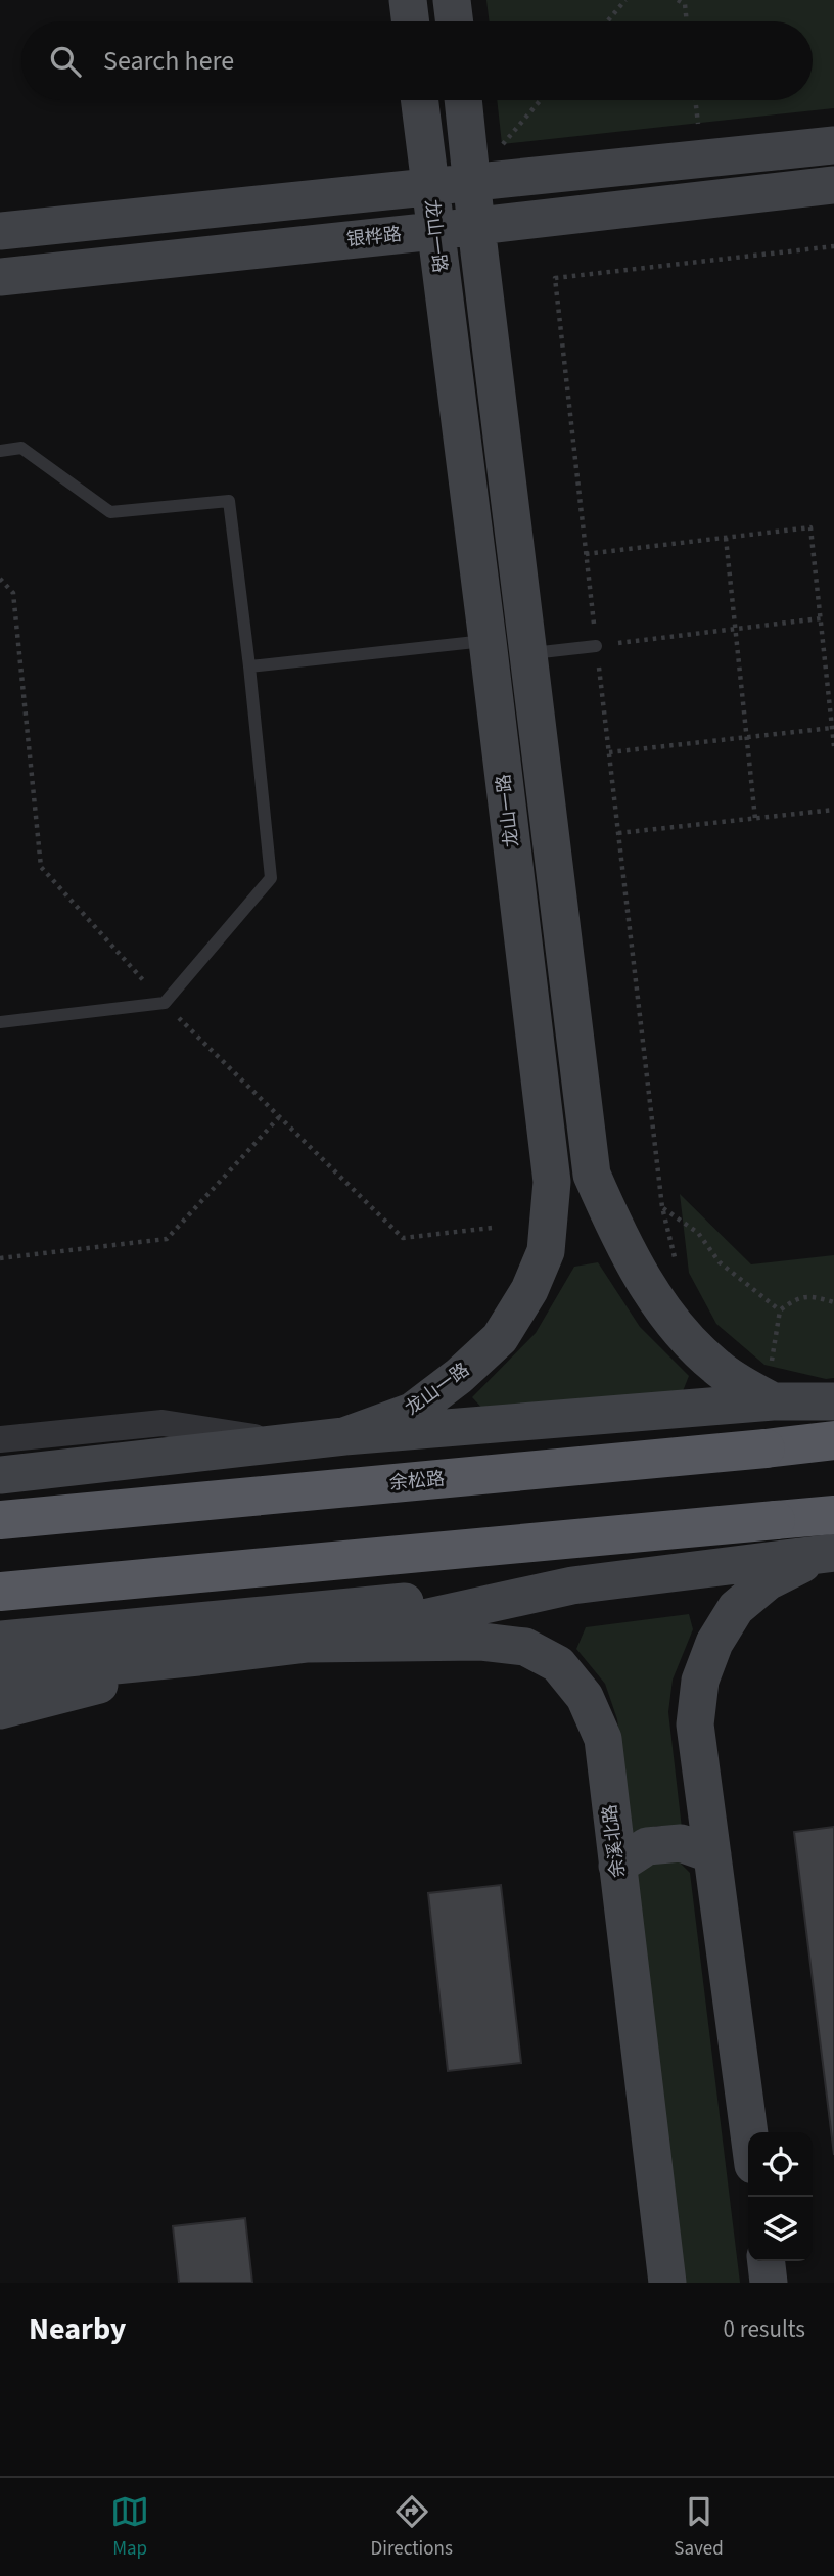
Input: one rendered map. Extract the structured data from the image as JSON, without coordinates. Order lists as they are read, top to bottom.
{
  "streets": {
    "highway": ["余松路"],
    "main road": ["龙山一路", "银桦路", "余溪北路"]
  },
  "crossings": [
    ["龙山一路", "银桦路"]
  ],
  "page": {
    "search": "Search here",
    "heading": ["Nearby", "0 results"],
    "nav": ["Map", "Directions", "Saved"]
  }
}
